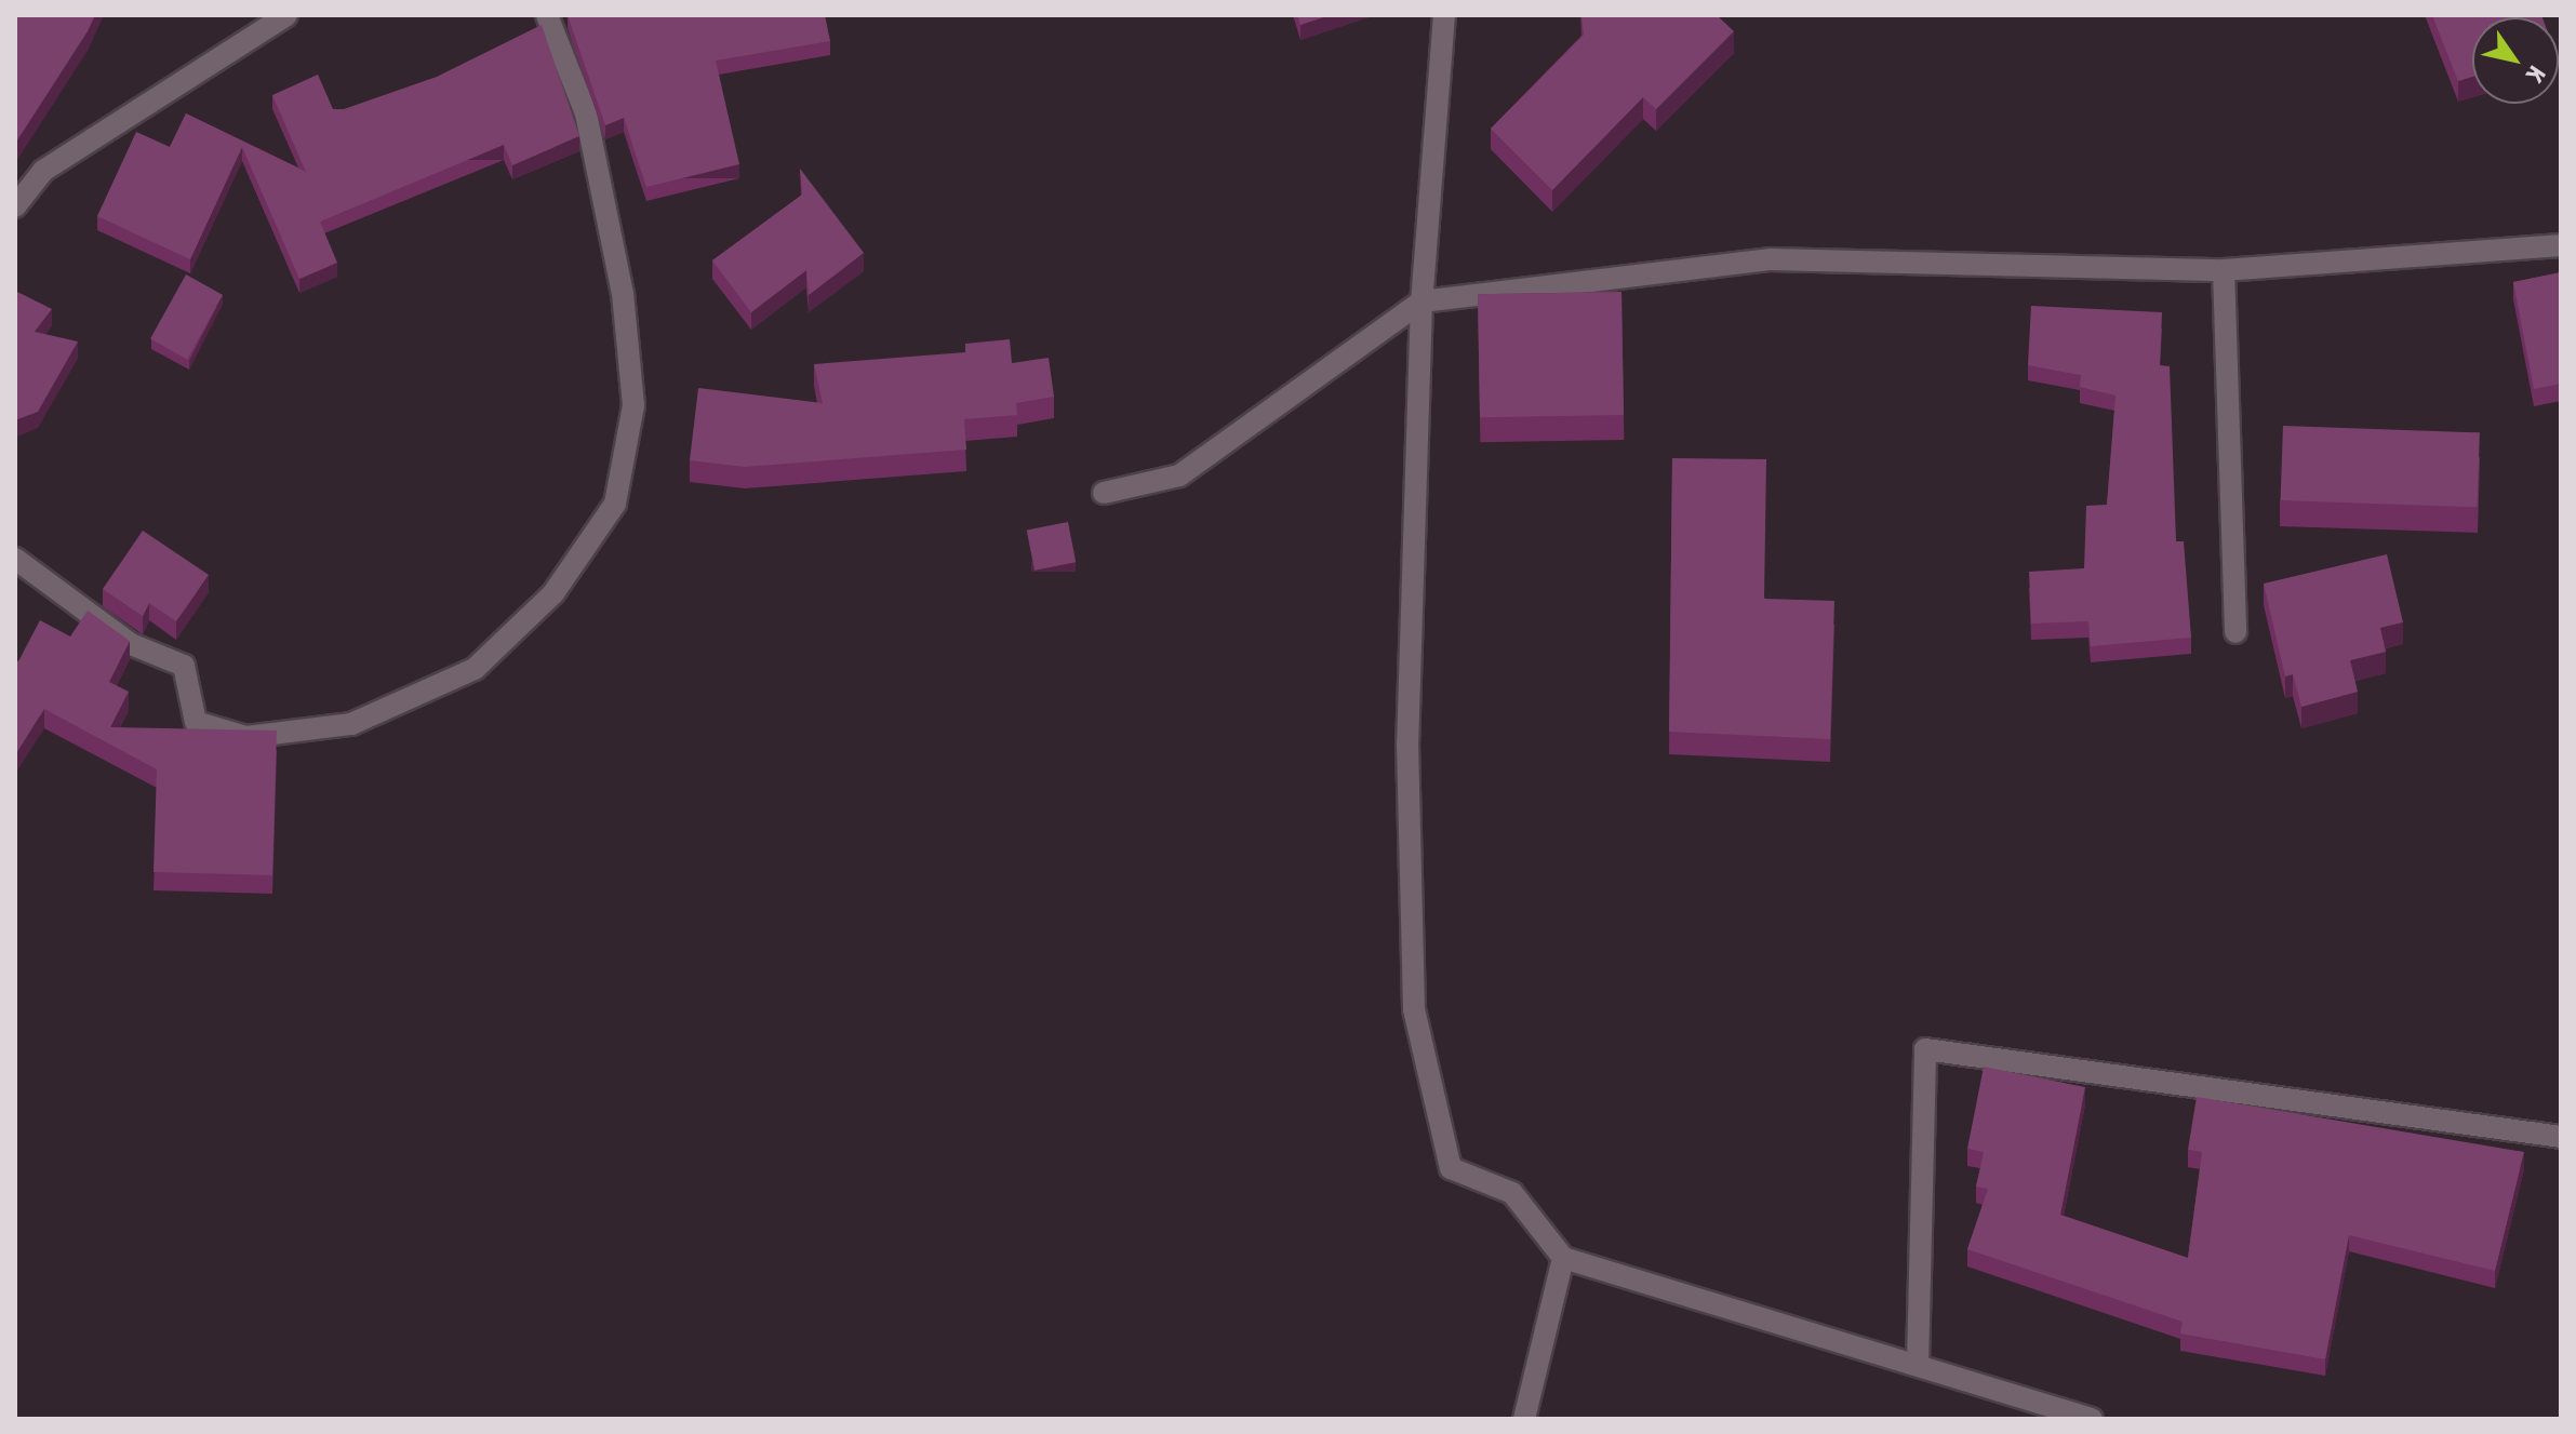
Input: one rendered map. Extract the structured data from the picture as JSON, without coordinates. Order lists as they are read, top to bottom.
{
  "north": "bottom right"
}
